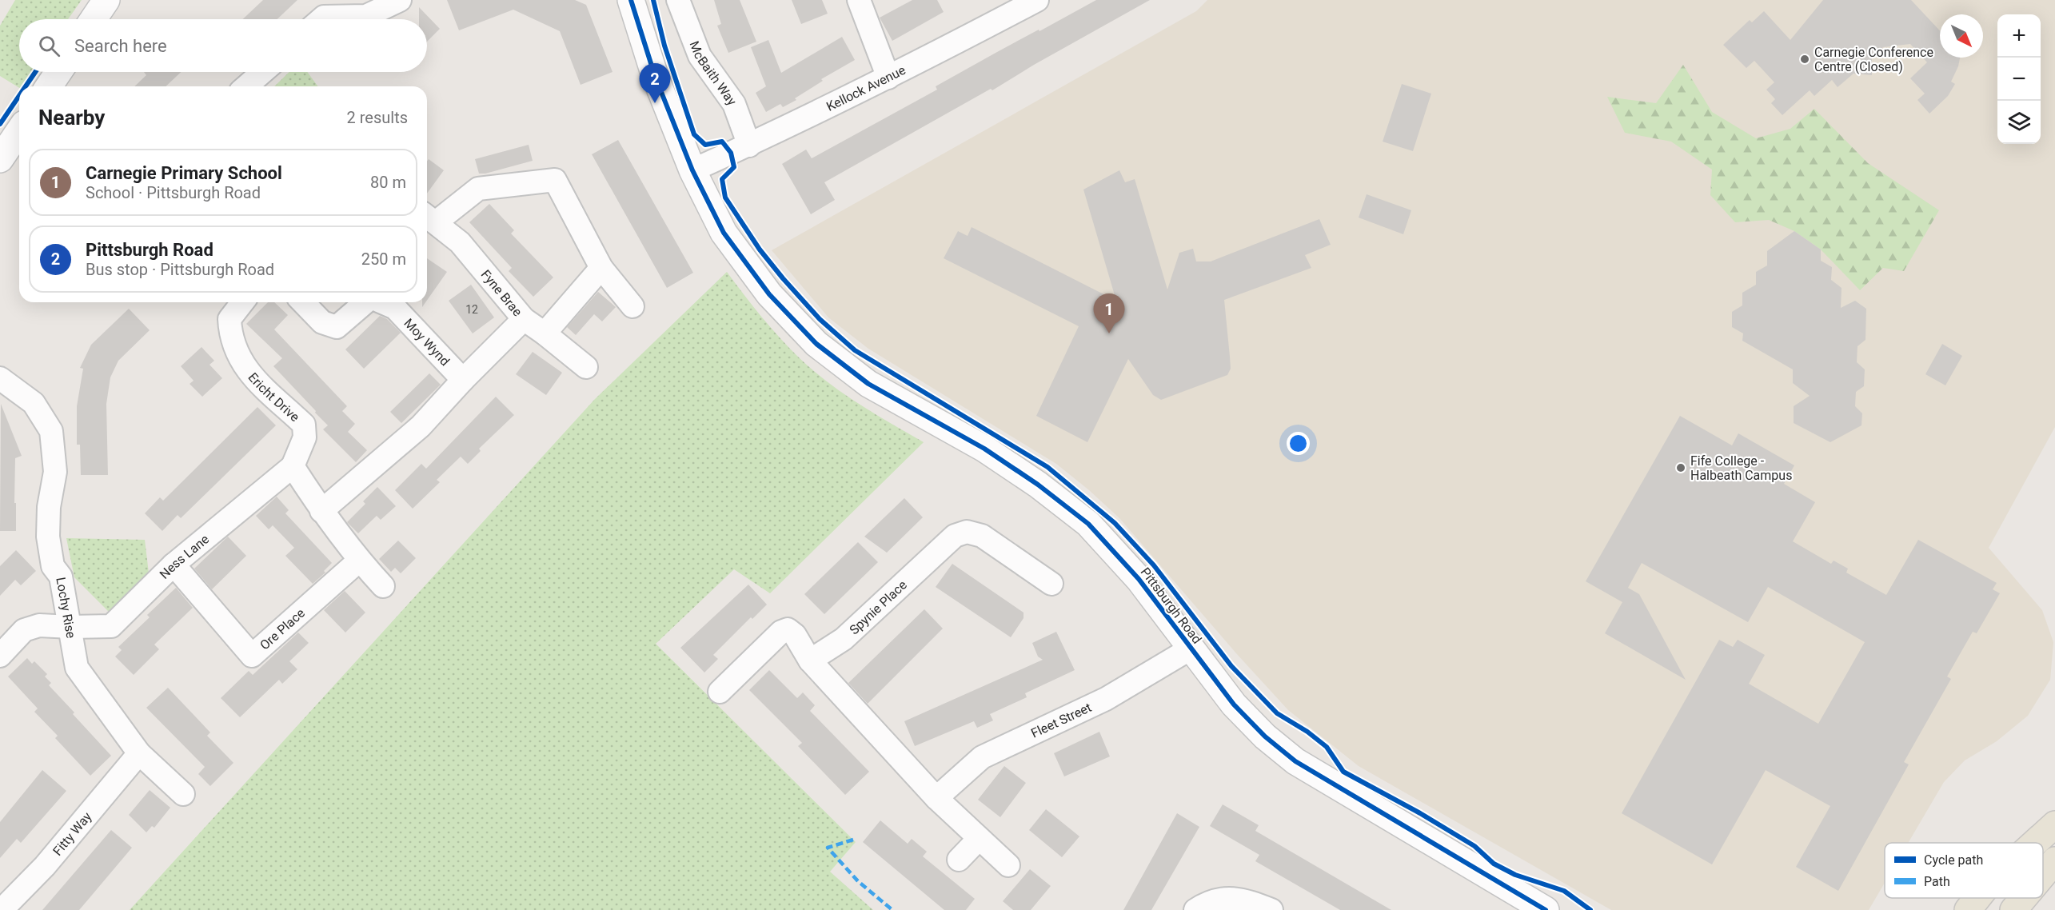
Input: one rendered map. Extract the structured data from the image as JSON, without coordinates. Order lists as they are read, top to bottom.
{
  "streets": {
    "street": [
      "McBaith Way",
      "Kellock Avenue",
      "Fyne Brae",
      "Moy Wynd",
      "Ericht Drive",
      "Ness Lane",
      "Pittsburgh Road",
      "Spynie Place",
      "Lochy Rise",
      "Ore Place",
      "Fleet Street",
      "Fitty Way"
    ]
  },
  "crossings": [
    ["McBaith Way", "Kellock Avenue"],
    ["Kellock Avenue", "Pittsburgh Road"],
    ["Ericht Drive", "Ness Lane"],
    ["Ness Lane", "Lochy Rise"],
    ["Ness Lane", "Ore Place"],
    ["Pittsburgh Road", "Fleet Street"],
    ["Lochy Rise", "Fitty Way"]
  ],
  "places": ["Carnegie Conference Centre (Closed)", "Fife College - Halbeath Campus"],
  "house_numbers": ["12"],
  "legend": ["Cycle path", "Path"],
  "north": "bottom right",
  "page": {
    "map_buttons": ["+", "−"],
    "search": "Search here",
    "pins": ["2", "1"],
    "heading": ["Nearby", "2 results"],
    "list": [
      {
        "mark": "1",
        "name": "Carnegie Primary School",
        "note": "School · Pittsburgh Road",
        "value": "80 m"
      },
      {
        "mark": "2",
        "name": "Pittsburgh Road",
        "note": "Bus stop · Pittsburgh Road",
        "value": "250 m"
      }
    ]
  }
}
